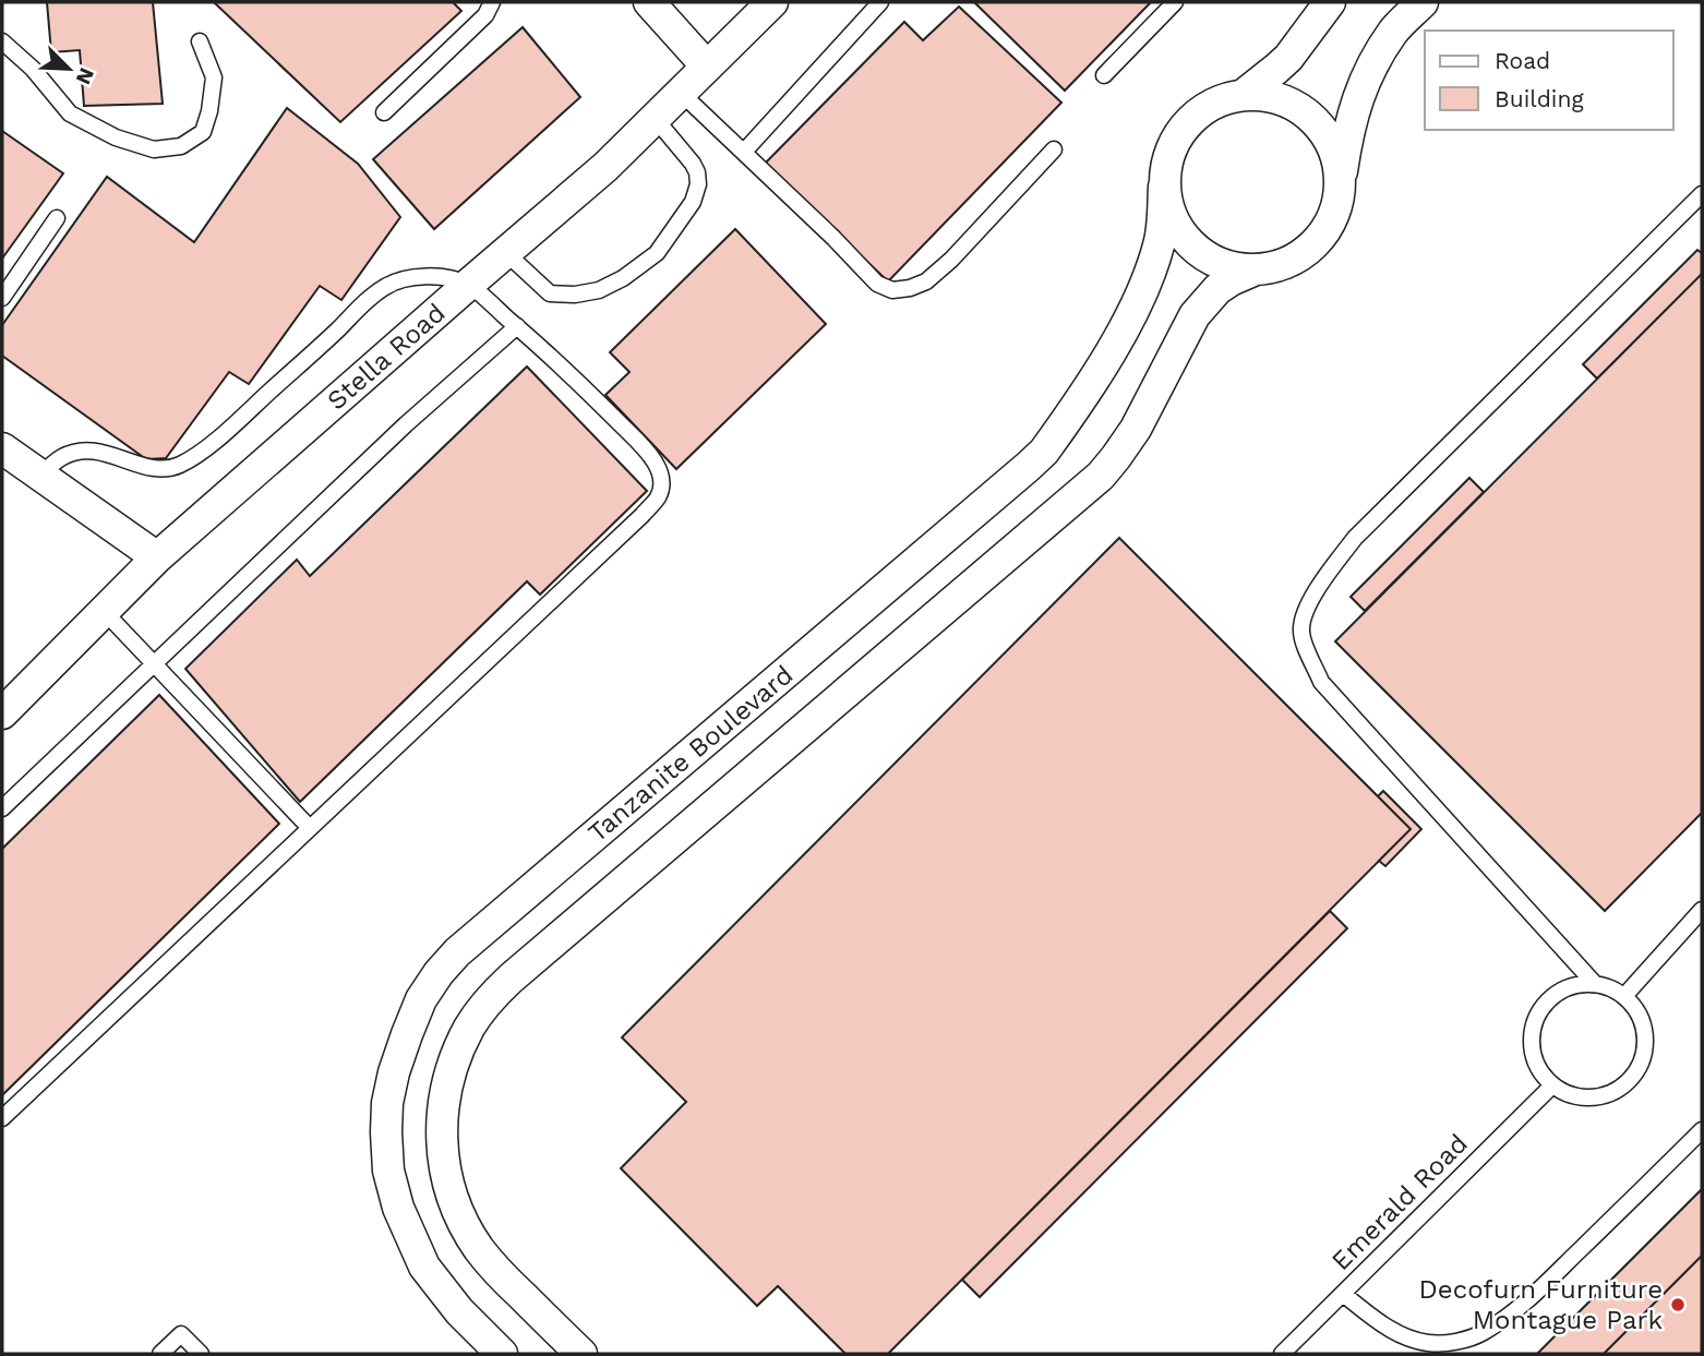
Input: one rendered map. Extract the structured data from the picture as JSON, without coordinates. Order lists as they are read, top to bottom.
{
  "streets": {
    "street": ["Stella Road", "Tanzanite Boulevard"],
    "lane": ["Emerald Road"]
  },
  "places": ["Decofurn Furniture Montague Park"],
  "legend": ["Road", "Building"],
  "north": "bottom right"
}
